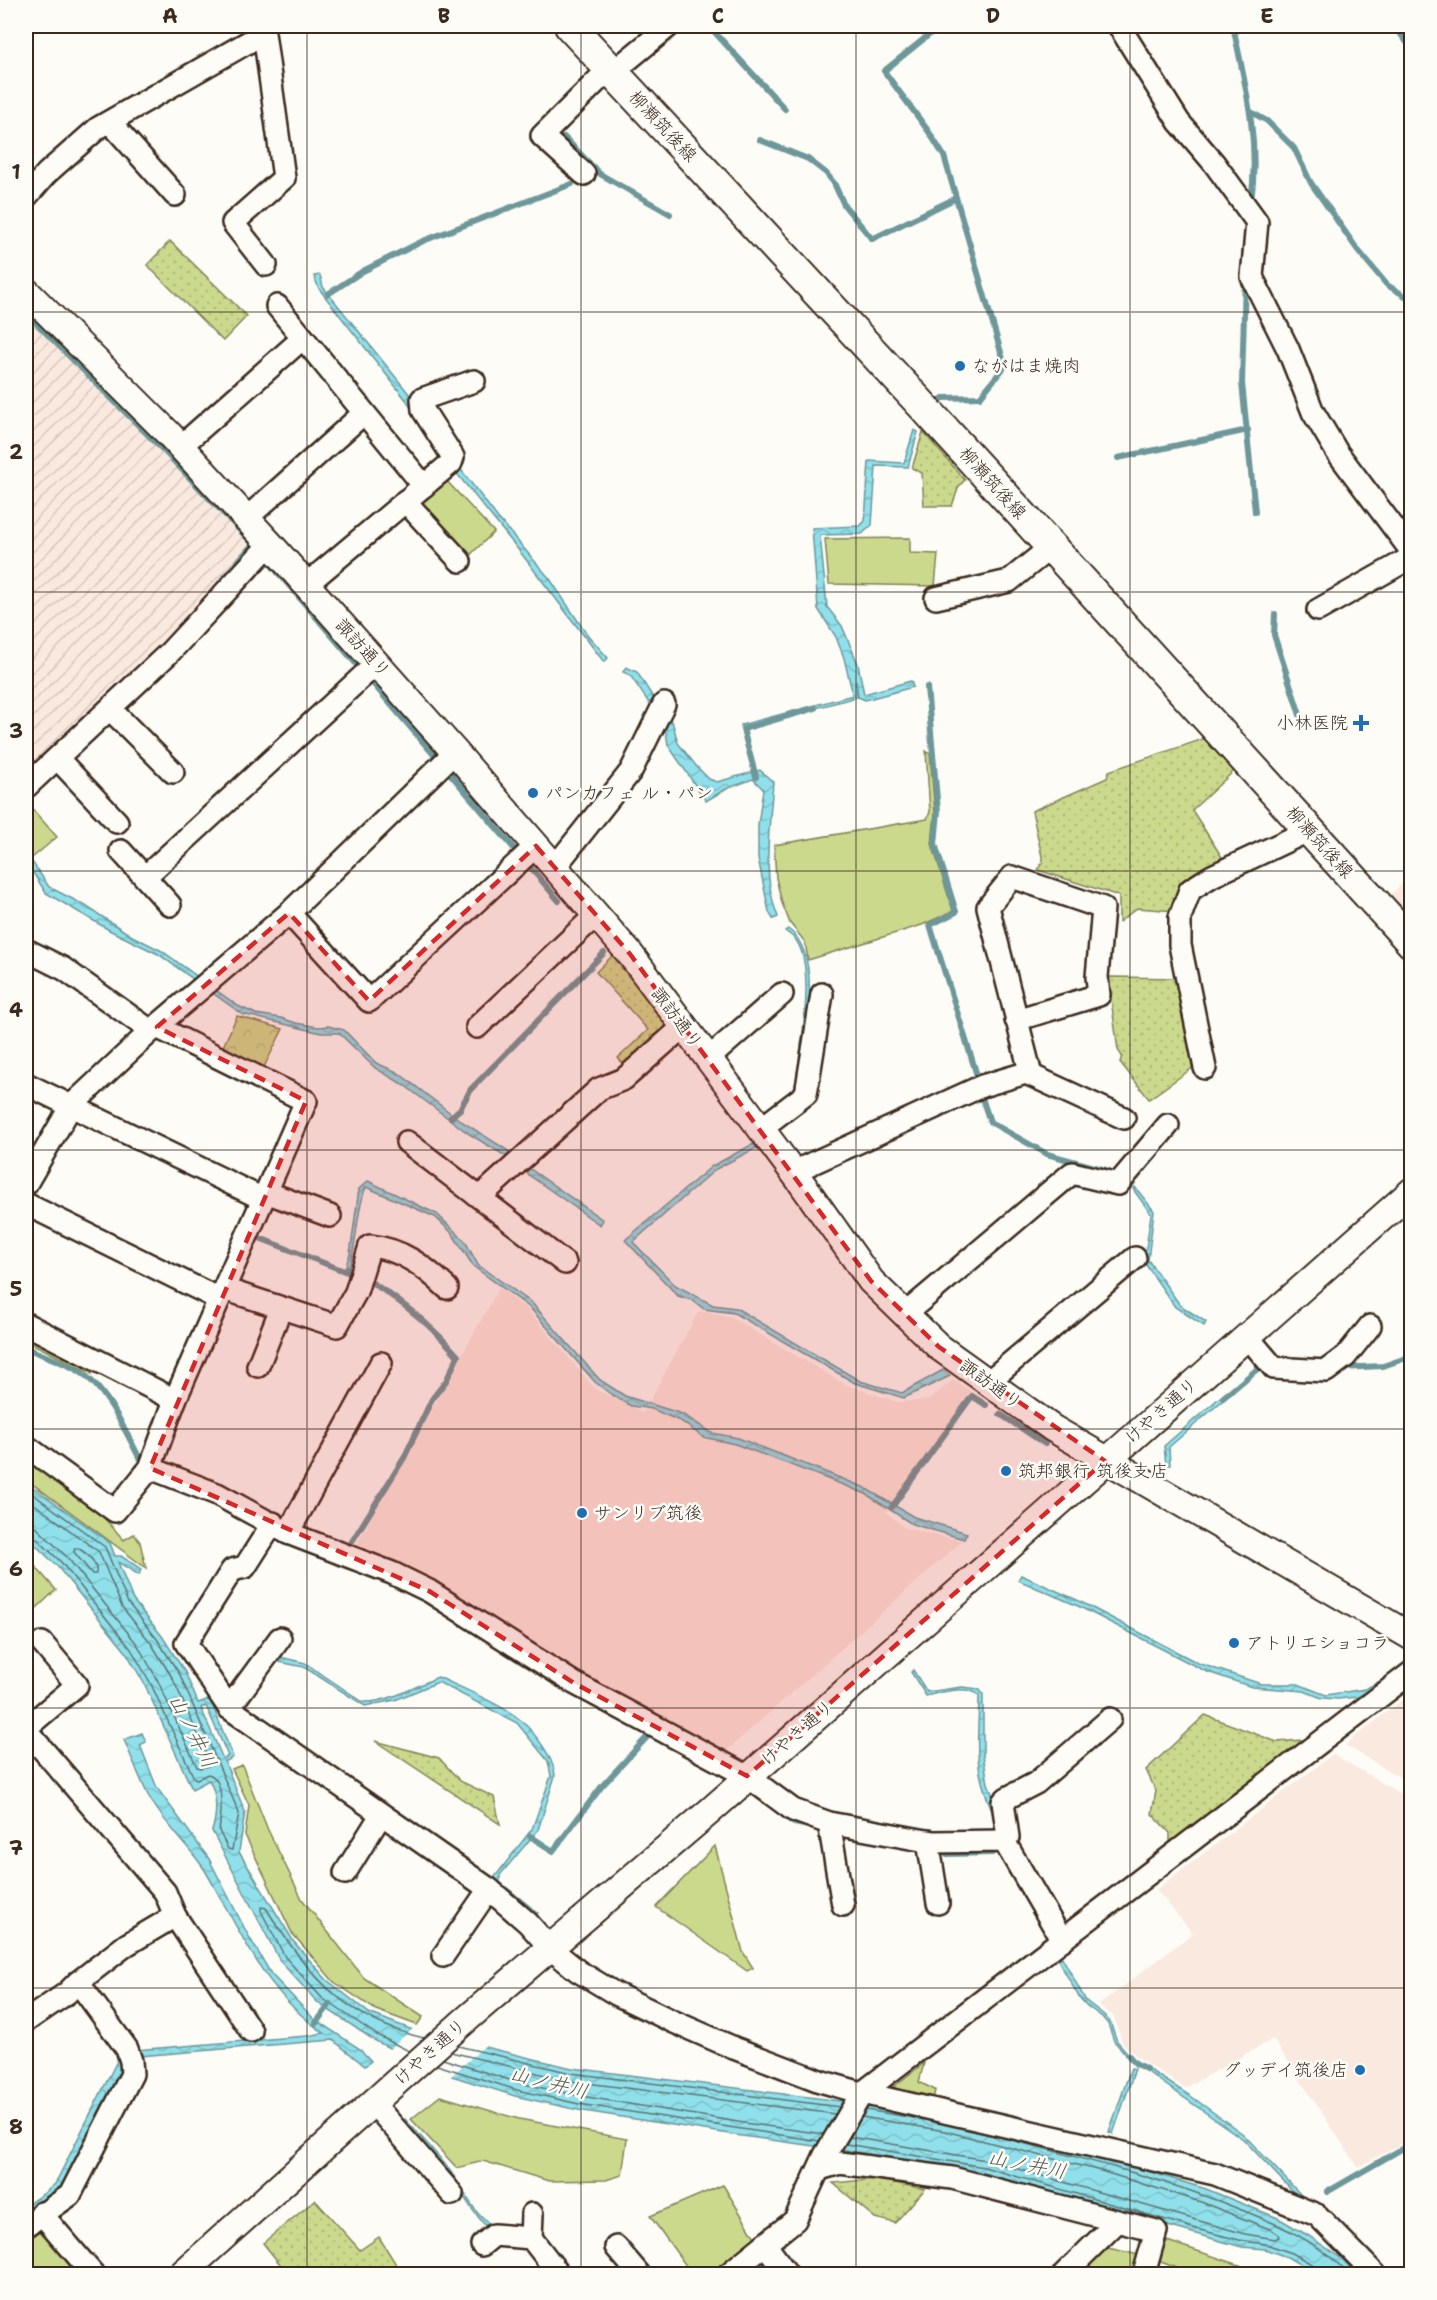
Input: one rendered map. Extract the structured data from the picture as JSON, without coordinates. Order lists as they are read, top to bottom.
{
  "streets": {
    "main road": ["柳瀬筑後線"],
    "street": ["諏訪通り", "けやき通り"]
  },
  "crossings": [
    ["諏訪通り", "けやき通り"]
  ],
  "water": ["山ノ井川"],
  "places": {
    "other": [
      "ながはま焼肉",
      "パンカフェ ル・パン",
      "筑邦銀行 筑後支店",
      "サンリブ筑後",
      "アトリエショコラ",
      "グッデイ筑後店"
    ],
    "health": ["小林医院"]
  },
  "grid": {
    "columns": [
      "A",
      "B",
      "C",
      "D",
      "E"
    ],
    "rows": [
      "1",
      "2",
      "3",
      "4",
      "5",
      "6",
      "7",
      "8"
    ]
  }
}
